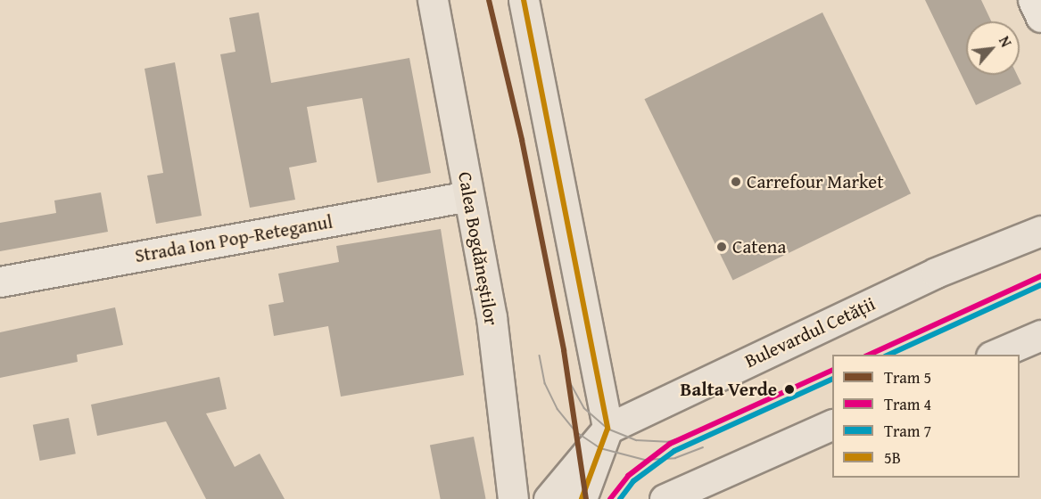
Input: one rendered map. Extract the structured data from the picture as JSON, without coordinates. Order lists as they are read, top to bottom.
{
  "streets": {
    "main road": ["Calea Bogdăneștilor", "Bulevardul Cetății"],
    "street": ["Strada Ion Pop-Reteganul"]
  },
  "crossings": [
    ["Strada Ion Pop-Reteganul", "Calea Bogdăneștilor"]
  ],
  "places": ["Carrefour Market", "Catena", "Balta Verde"],
  "lines": [
    "tram line 5",
    "transit line 5B",
    "tram line 4",
    "tram line 7"
  ],
  "legend": [
    "Tram 5",
    "Tram 4",
    "Tram 7",
    "5B"
  ],
  "north": "top right"
}
